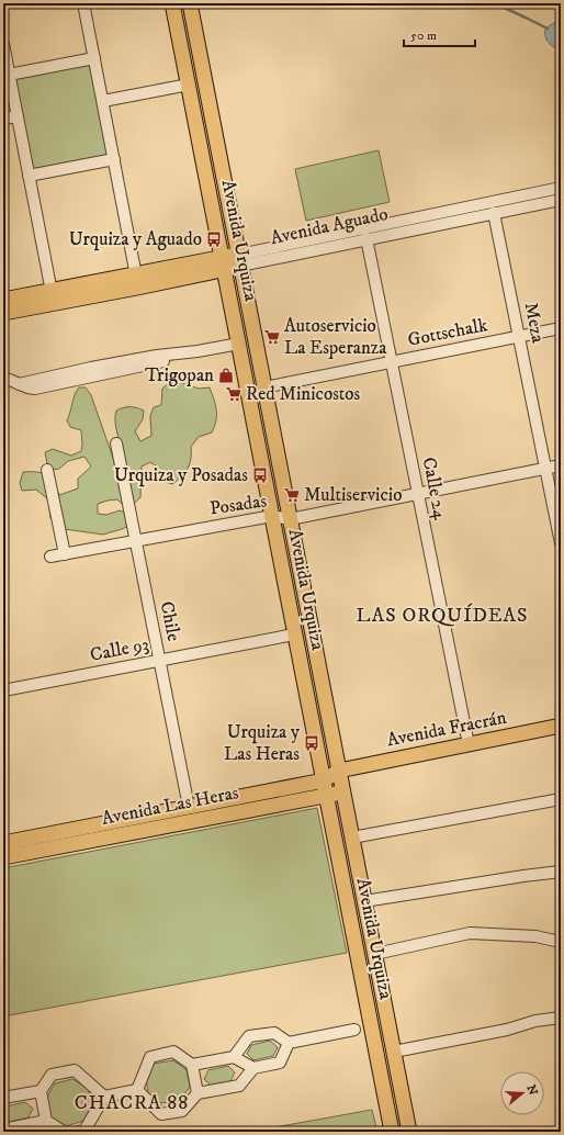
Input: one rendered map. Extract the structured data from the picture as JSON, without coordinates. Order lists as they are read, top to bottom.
{
  "streets": {
    "main road": [
      "Avenida Aguado",
      "Avenida Urquiza",
      "Avenida Fracrán",
      "Avenida Las Heras"
    ],
    "street": [
      "Meza",
      "Gottschalk",
      "Calle 24",
      "Posadas",
      "Chile",
      "Calle 93"
    ]
  },
  "crossings": [
    ["Avenida Aguado", "Avenida Urquiza"],
    ["Avenida Aguado", "Meza"],
    ["Avenida Aguado", "Calle 24"],
    ["Avenida Urquiza", "Gottschalk"],
    ["Avenida Urquiza", "Posadas"],
    ["Avenida Urquiza", "Calle 93"],
    ["Avenida Urquiza", "Avenida Fracrán"],
    ["Avenida Urquiza", "Avenida Las Heras"],
    ["Meza", "Gottschalk"],
    ["Meza", "Posadas"],
    ["Gottschalk", "Calle 24"],
    ["Calle 24", "Posadas"],
    ["Calle 24", "Avenida Fracrán"],
    ["Posadas", "Chile"],
    ["Chile", "Calle 93"],
    ["Chile", "Avenida Las Heras"],
    ["Avenida Fracrán", "Avenida Las Heras"]
  ],
  "districts": ["LAS ORQUÍDEAS", "CHACRA 88"],
  "places": {
    "bus stop": ["Urquiza y Aguado", "Urquiza y Posadas", "Urquiza y Las Heras"],
    "supermarket": ["Autoservicio La Esperanza", "Red Minicostos", "Multiservicio"],
    "shop": ["Trigopan"]
  },
  "scale_bar": "50 m",
  "north": "right"
}
